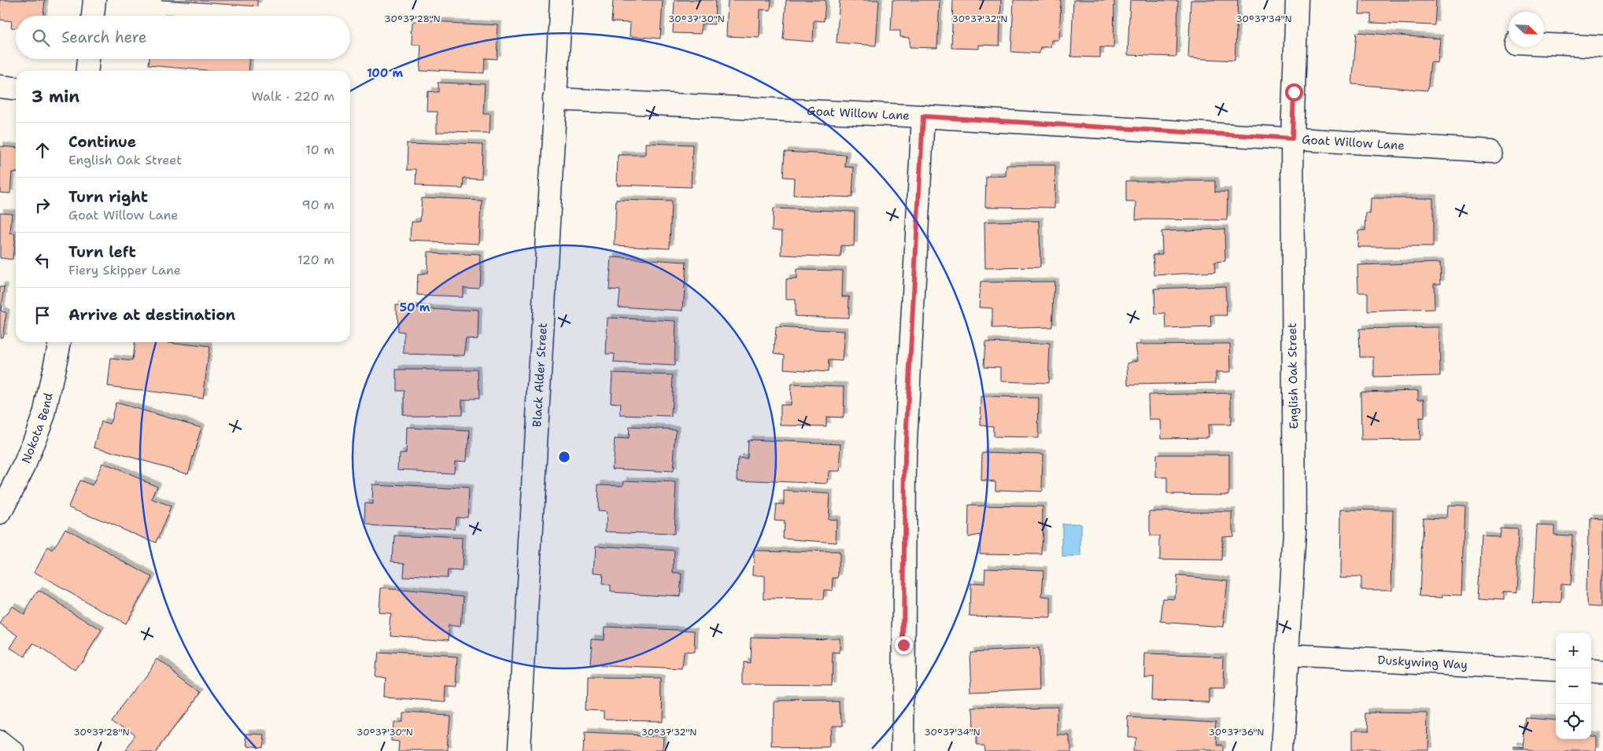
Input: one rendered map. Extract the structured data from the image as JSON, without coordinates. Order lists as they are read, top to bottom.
{
  "streets": {
    "street": [
      "Goat Willow Lane",
      "Black Alder Street",
      "English Oak Street",
      "Nokota Bend",
      "Duskywing Way"
    ]
  },
  "crossings": [
    ["Goat Willow Lane", "Black Alder Street"],
    ["Goat Willow Lane", "English Oak Street"],
    ["English Oak Street", "Duskywing Way"]
  ],
  "north": "bottom right",
  "page": {
    "search": "Search here",
    "heading": ["3 min", "Walk · 220 m"],
    "list": [
      ["Continue", "English Oak Street", "10 m"],
      ["Turn right", "Goat Willow Lane", "90 m"],
      ["Turn left", "Fiery Skipper Lane", "120 m"],
      "Arrive at destination"
    ],
    "map_buttons": ["+", "−"]
  },
  "coordinates": [
    "30°37'28\"N",
    "30°37'30\"N",
    "30°37'32\"N",
    "30°37'34\"N",
    "30°37'36\"N"
  ],
  "rings": ["100 m", "50 m"]
}
